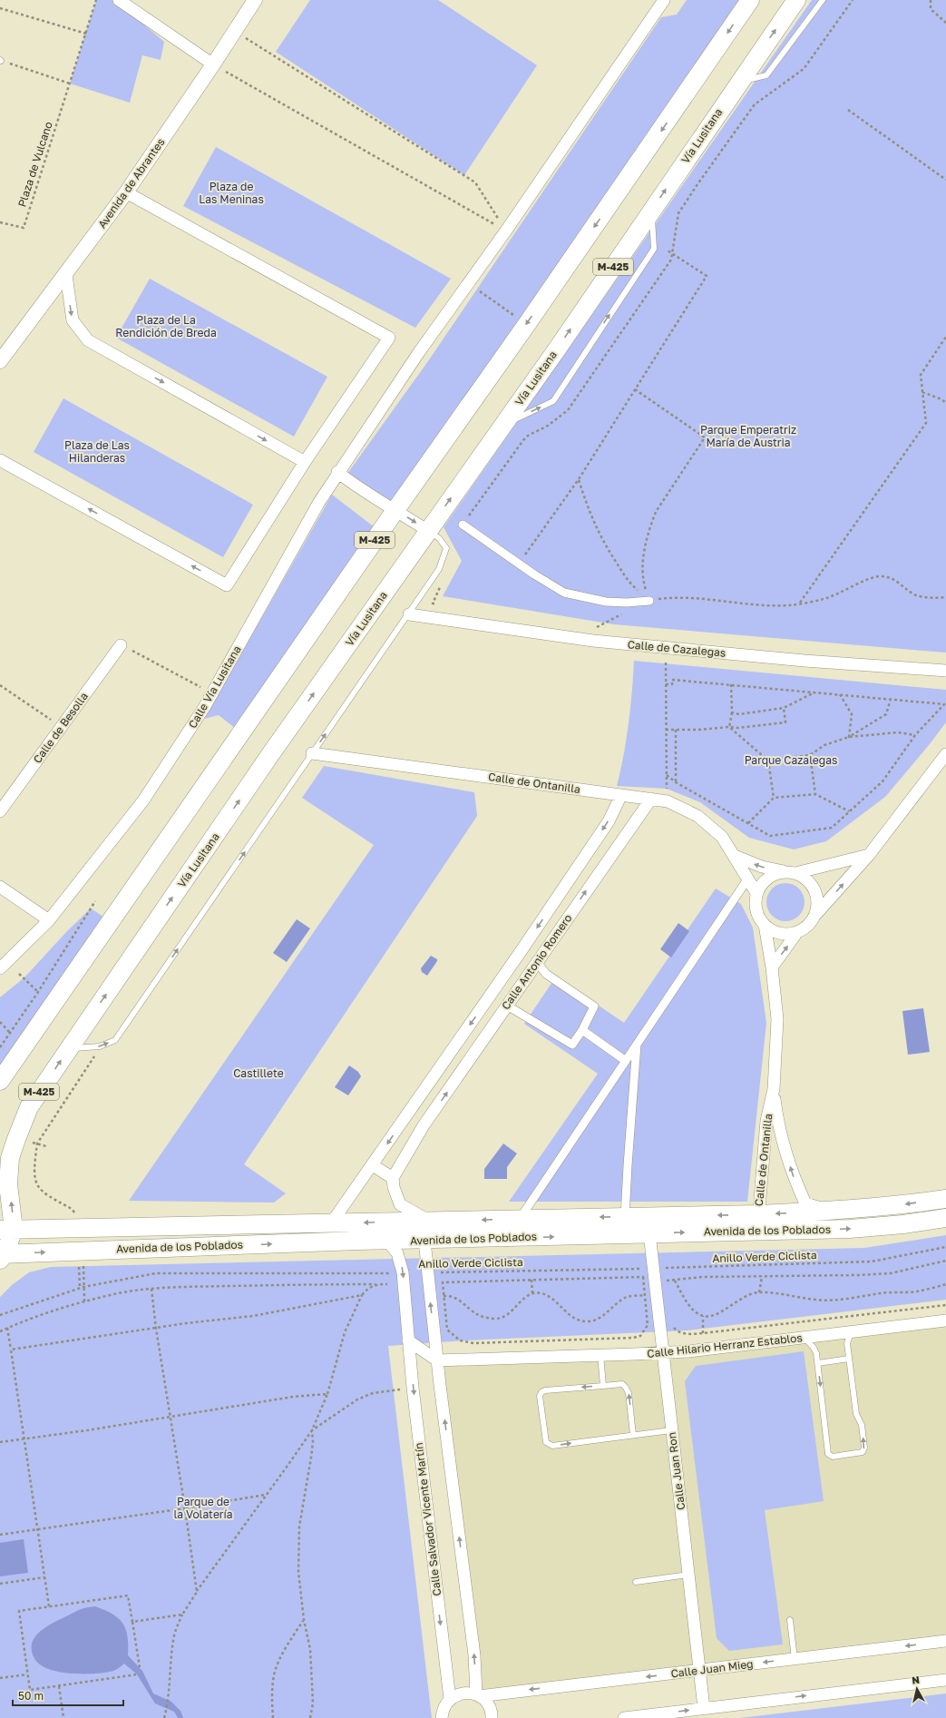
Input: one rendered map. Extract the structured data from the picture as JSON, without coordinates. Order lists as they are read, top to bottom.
{
  "streets": {
    "main road": ["Vía Lusitana", "M-425", "Avenida de los Poblados"],
    "street": [
      "Avenida de Abrantes",
      "Calle de Cazalegas",
      "Calle Vía Lusitana",
      "Calle de Besolla",
      "Calle de Ontanilla",
      "Calle Antonio Romero",
      "Calle Hilario Herranz Establos",
      "Calle Juan Ron",
      "Calle Salvador Vicente Martín",
      "Calle Juan Mieg"
    ],
    "path": ["Plaza de Vulcano", "Anillo Verde Ciclista"]
  },
  "crossings": [
    ["Vía Lusitana", "Avenida de los Poblados"],
    ["Calle de Ontanilla", "Calle Antonio Romero"],
    ["Calle de Ontanilla", "Avenida de los Poblados"],
    ["Calle Antonio Romero", "Avenida de los Poblados"],
    ["Avenida de los Poblados", "Calle Juan Ron"],
    ["Avenida de los Poblados", "Calle Salvador Vicente Martín"],
    ["Anillo Verde Ciclista", "Calle Juan Ron"],
    ["Anillo Verde Ciclista", "Calle Salvador Vicente Martín"],
    ["Calle Hilario Herranz Establos", "Calle Juan Ron"],
    ["Calle Juan Ron", "Calle Juan Mieg"],
    ["Calle Salvador Vicente Martín", "Calle Juan Mieg"]
  ],
  "parks": [
    "Plaza de Las Meninas",
    "Plaza de La Rendición de Breda",
    "Parque Emperatriz María de Austria",
    "Plaza de Las Hilanderas",
    "Parque Cazalegas",
    "Castillete",
    "Parque de la Volatería"
  ],
  "scale_bar": "50 m",
  "north": "top"
}
